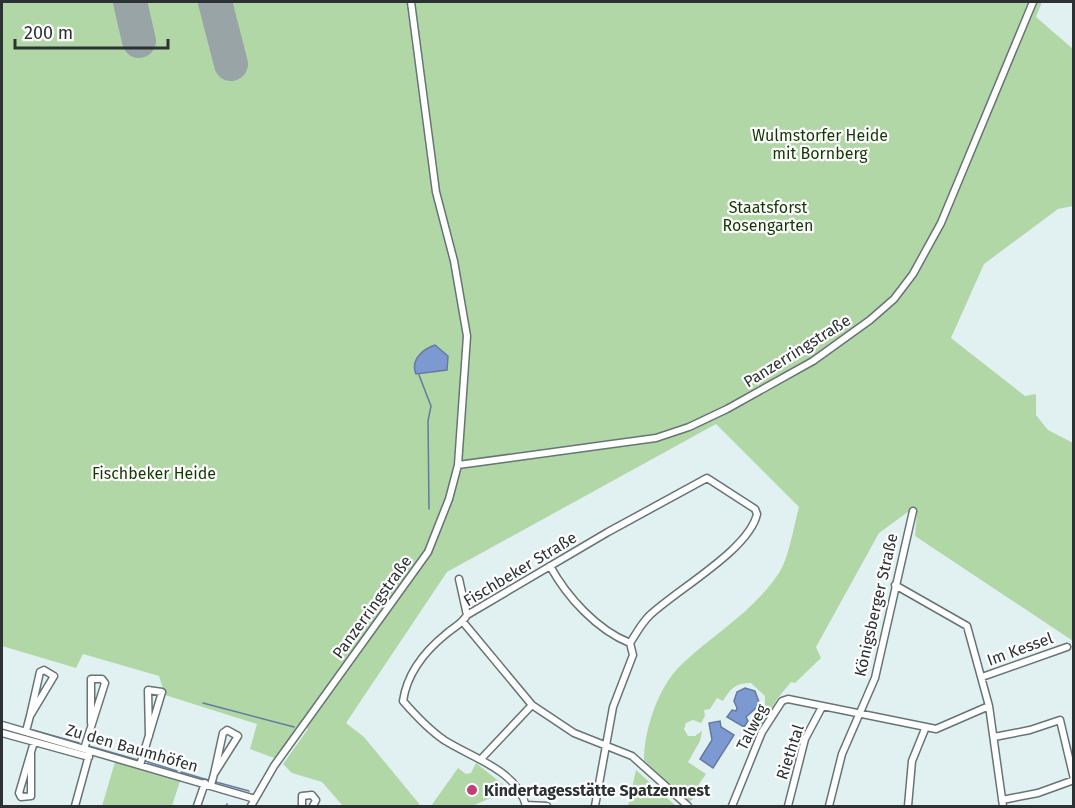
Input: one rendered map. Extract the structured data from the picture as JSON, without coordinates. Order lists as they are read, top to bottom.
{
  "streets": {
    "street": [
      "Panzerringstraße",
      "Fischbeker Straße",
      "Königsberger Straße",
      "Im Kessel",
      "Talweg",
      "Zu den Baumhöfen",
      "Riethtal"
    ]
  },
  "crossings": [
    ["Panzerringstraße", "Zu den Baumhöfen"],
    ["Königsberger Straße", "Talweg"],
    ["Talweg", "Riethtal"]
  ],
  "parks": ["Wulmstorfer Heide mit Bornberg", "Staatsforst Rosengarten", "Fischbeker Heide"],
  "places": ["Kindertagesstätte Spatzennest"],
  "scale_bar": "200 m"
}
